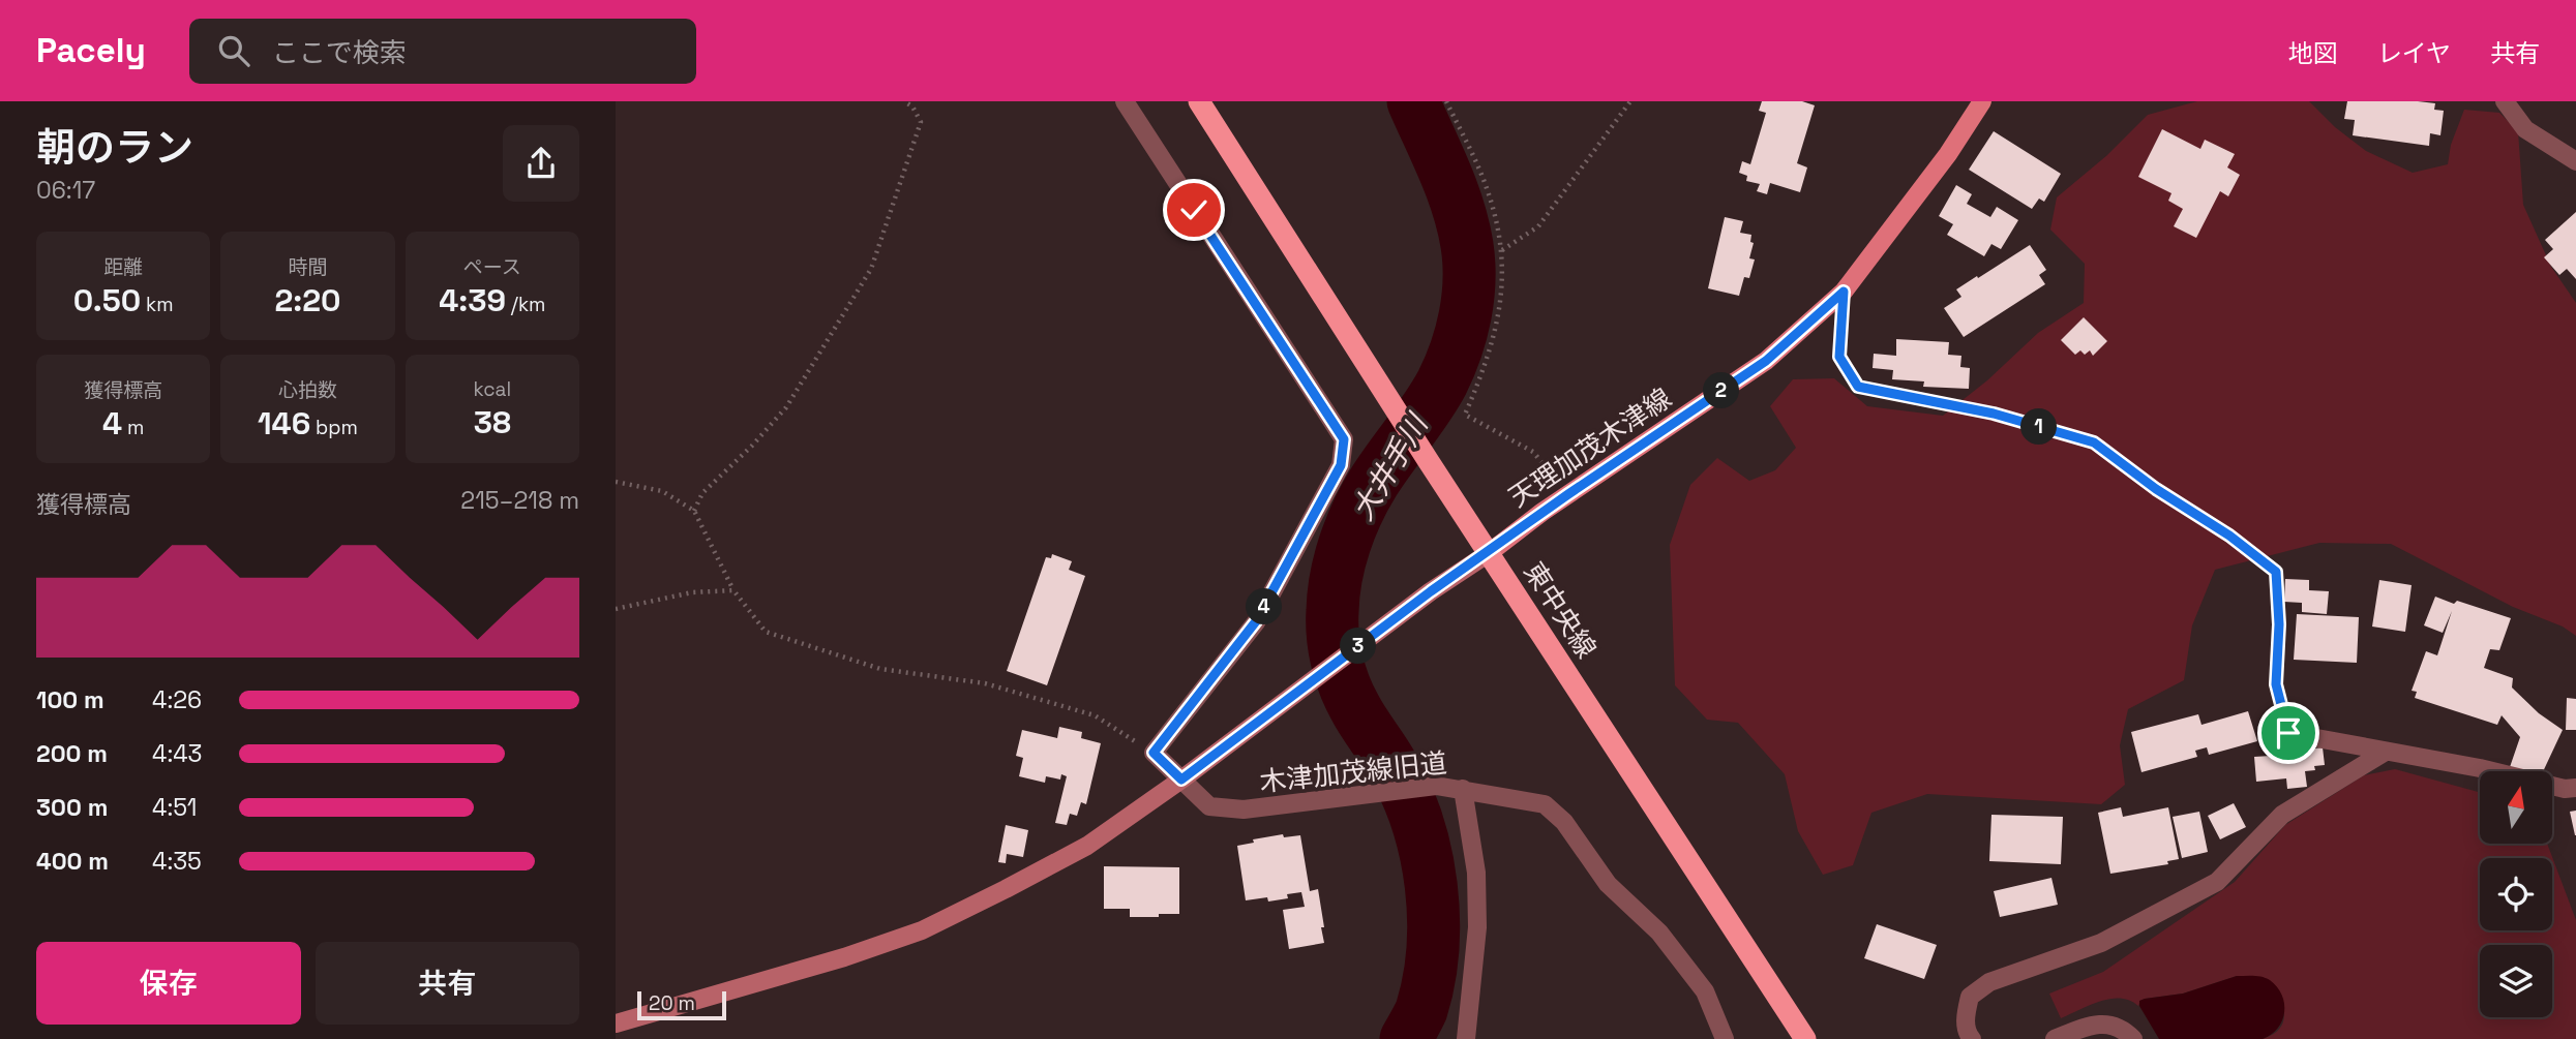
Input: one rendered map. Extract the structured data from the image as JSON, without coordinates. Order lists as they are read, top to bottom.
{
  "streets": {
    "highway": ["東中央線"],
    "main road": ["天理加茂木津線"],
    "street": ["木津加茂線旧道"]
  },
  "crossings": [
    ["天理加茂木津線", "東中央線"]
  ],
  "water": ["大井手川"],
  "scale_bar": "20 m",
  "north": "top",
  "page": {
    "header": "Pacely",
    "search": "ここで検索",
    "nav": ["地図", "レイヤ", "共有"],
    "heading": ["朝のラン", "06:17"],
    "stats": [
      ["距離", "0.50 km"],
      ["時間", "2:20"],
      ["ペース", "4:39 /km"],
      ["獲得標高", "4 m"],
      ["心拍数", "146 bpm"],
      ["kcal", "38"]
    ],
    "pins": [
      "2",
      "1",
      "4",
      "3"
    ],
    "chart": ["獲得標高", "215–218 m"],
    "list": [
      {
        "name": "100 m",
        "note": "4:26"
      },
      {
        "name": "200 m",
        "note": "4:43"
      },
      {
        "name": "300 m",
        "note": "4:51"
      },
      {
        "name": "400 m",
        "note": "4:35"
      }
    ],
    "buttons": ["保存", "共有"],
    "scale": "20 m"
  }
}
